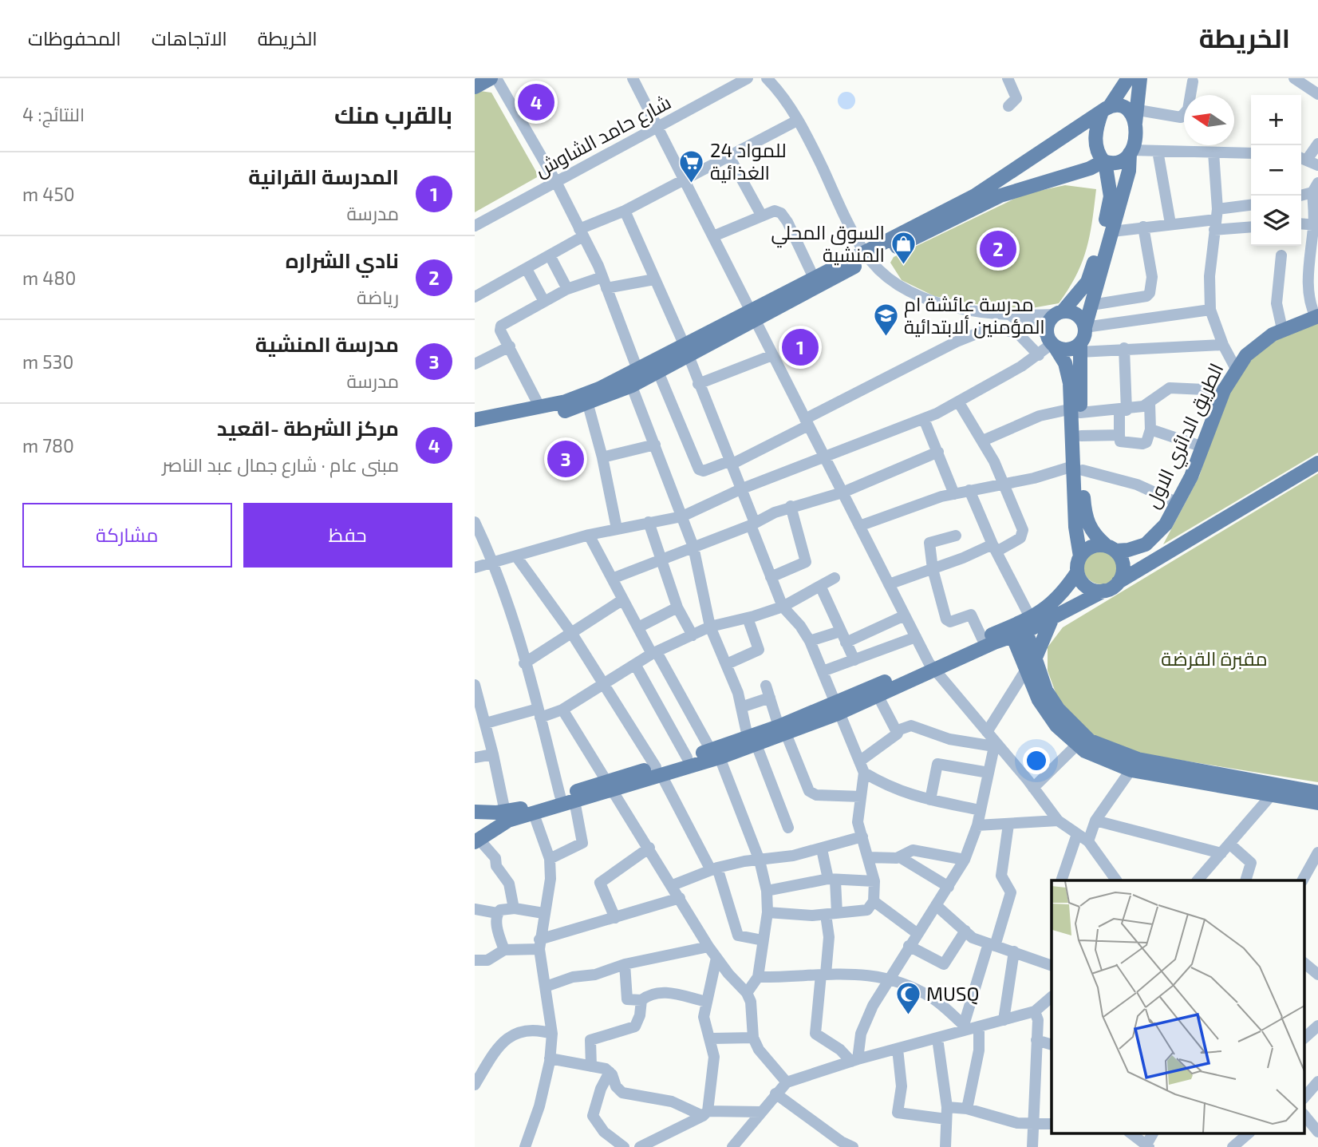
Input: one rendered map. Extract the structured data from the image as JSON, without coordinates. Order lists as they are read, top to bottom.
{
  "streets": {
    "main road": ["الطريق الدائري الاول"],
    "street": ["شارع حامد الشاوش"]
  },
  "parks": ["مقبرة القرضة"],
  "places": {
    "supermarket": ["24 للمواد الغذائية"],
    "shop": ["السوق المحلي المنشية"],
    "school or university": ["مدرسة عائشة ام المؤمنين ألابتدائية"],
    "mosque": ["MUSQ"]
  },
  "north": "left",
  "page": {
    "header": "الخريطة",
    "nav": ["الخريطة", "الاتجاهات", "المحفوظات"],
    "heading": ["بالقرب منك", "النتائج: 4"],
    "pins": [
      "4",
      "2",
      "1",
      "3"
    ],
    "map_buttons": ["+", "−"],
    "list": [
      {
        "mark": "1",
        "name": "المدرسة القرانية",
        "note": "مدرسة",
        "value": "450 m"
      },
      {
        "mark": "2",
        "name": "نادي الشراره",
        "note": "رياضة",
        "value": "480 m"
      },
      {
        "mark": "3",
        "name": "مدرسة المنشية",
        "note": "مدرسة",
        "value": "530 m"
      },
      {
        "mark": "4",
        "name": "مركز الشرطة -اقعيد",
        "note": "مبنى عام · شارع جمال عبد الناصر",
        "value": "780 m"
      }
    ],
    "buttons": ["حفظ", "مشاركة"]
  }
}
